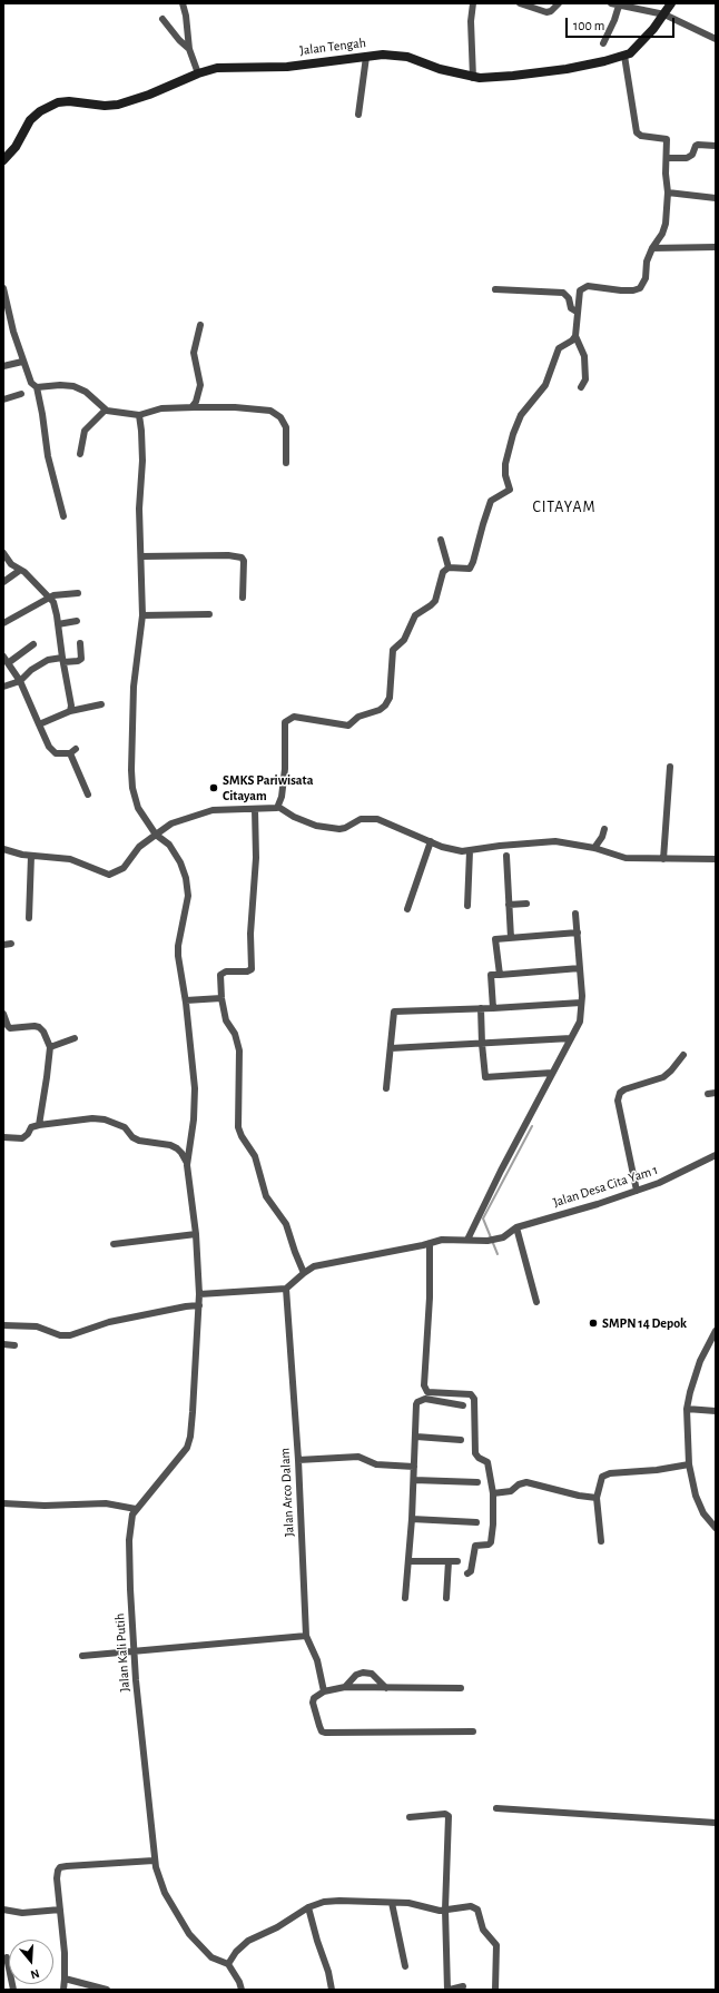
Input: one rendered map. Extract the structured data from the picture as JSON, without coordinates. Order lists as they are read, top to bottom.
{
  "streets": {
    "main road": ["Jalan Tengah"],
    "street": ["Jalan Desa Cita Yam 1", "Jalan Arco Dalam", "Jalan Kali Putih"]
  },
  "districts": ["CITAYAM"],
  "places": ["SMKS Pariwisata Citayam", "SMPN 14 Depok"],
  "scale_bar": "100 m",
  "north": "bottom"
}
